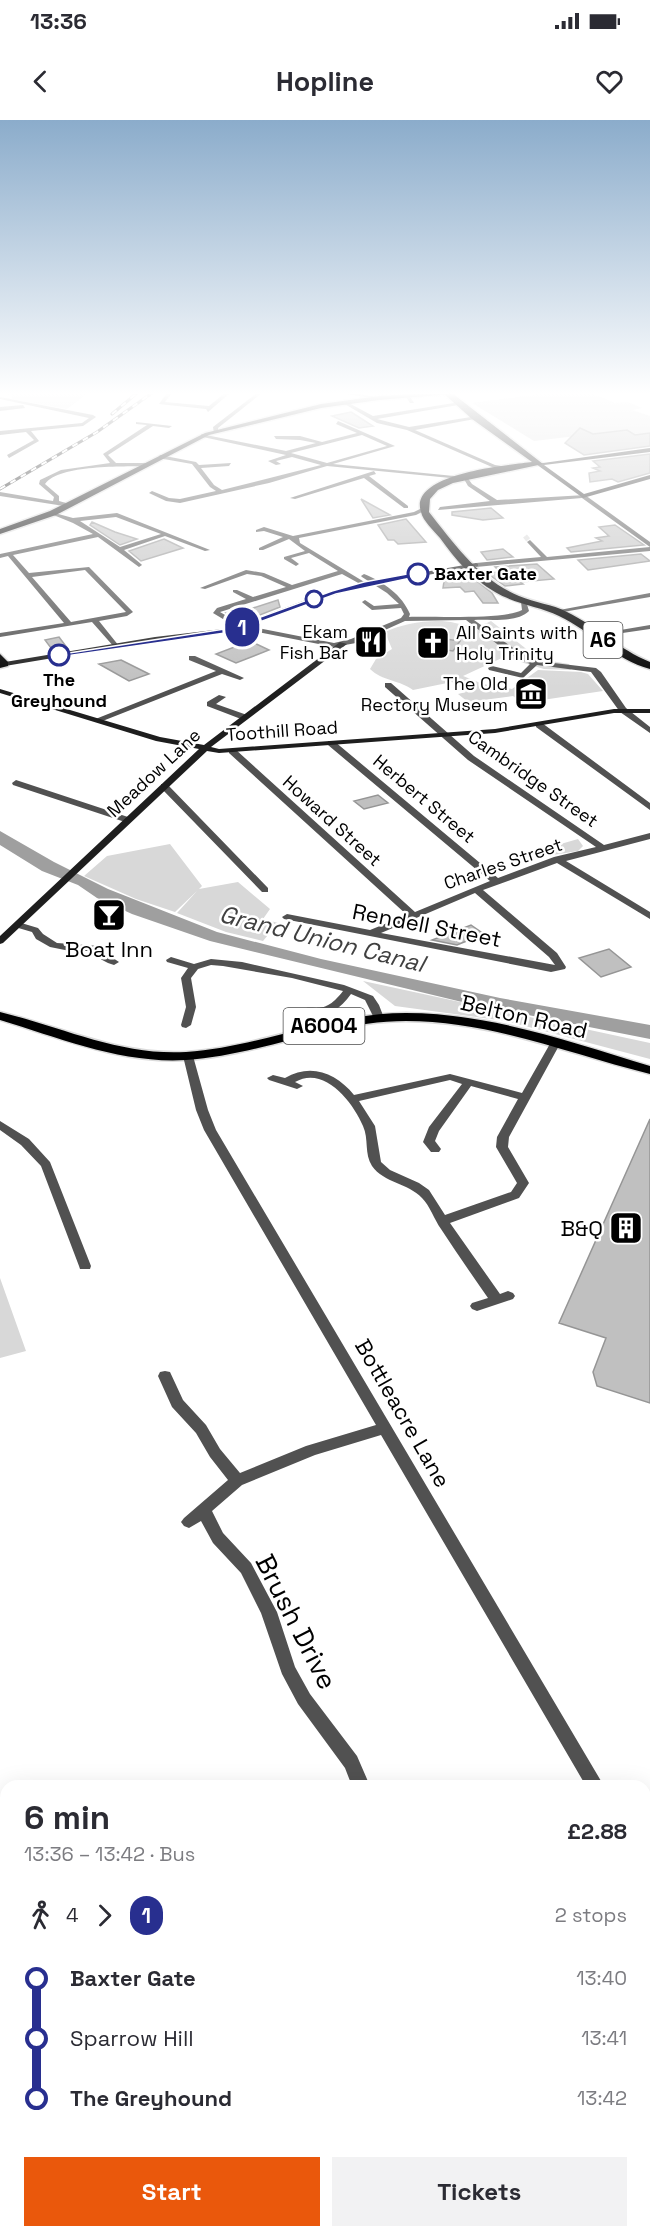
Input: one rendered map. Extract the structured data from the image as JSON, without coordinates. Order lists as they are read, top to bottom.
{
  "streets": {
    "highway": ["A6"],
    "main road": ["Belton Road", "A6004"],
    "street": [
      "Toothill Road",
      "Meadow Lane",
      "Cambridge Street",
      "Herbert Street",
      "Howard Street",
      "Charles Street",
      "Rendell Street",
      "Bottleacre Lane",
      "Brush Drive"
    ]
  },
  "crossings": [
    ["Toothill Road", "Meadow Lane"],
    ["Toothill Road", "Cambridge Street"],
    ["Toothill Road", "Herbert Street"],
    ["Toothill Road", "Howard Street"],
    ["Cambridge Street", "Charles Street"],
    ["Herbert Street", "Charles Street"],
    ["Howard Street", "Charles Street"],
    ["Charles Street", "Rendell Street"],
    ["Belton Road", "Bottleacre Lane"]
  ],
  "water": ["Grand Union Canal"],
  "places": {
    "other": ["Baxter Gate", "The Greyhound"],
    "restaurant": ["Ekam Fish Bar"],
    "church": ["All Saints with Holy Trinity"],
    "museum": ["The Old Rectory Museum"],
    "bar": ["Boat Inn"],
    "building": ["B&Q"]
  },
  "lines": ["bus line 1"],
  "page": {
    "status": "13:36",
    "header": "Hopline",
    "on_map": "1",
    "heading": ["6 min", "13:36 – 13:42 · Bus", "£2.88"],
    "legs": ["4", "1", "2 stops"],
    "list": [
      {
        "name": "Baxter Gate",
        "value": "13:40"
      },
      {
        "name": "Sparrow Hill",
        "value": "13:41"
      },
      {
        "name": "The Greyhound",
        "value": "13:42"
      }
    ],
    "buttons": ["Start", "Tickets"]
  }
}
